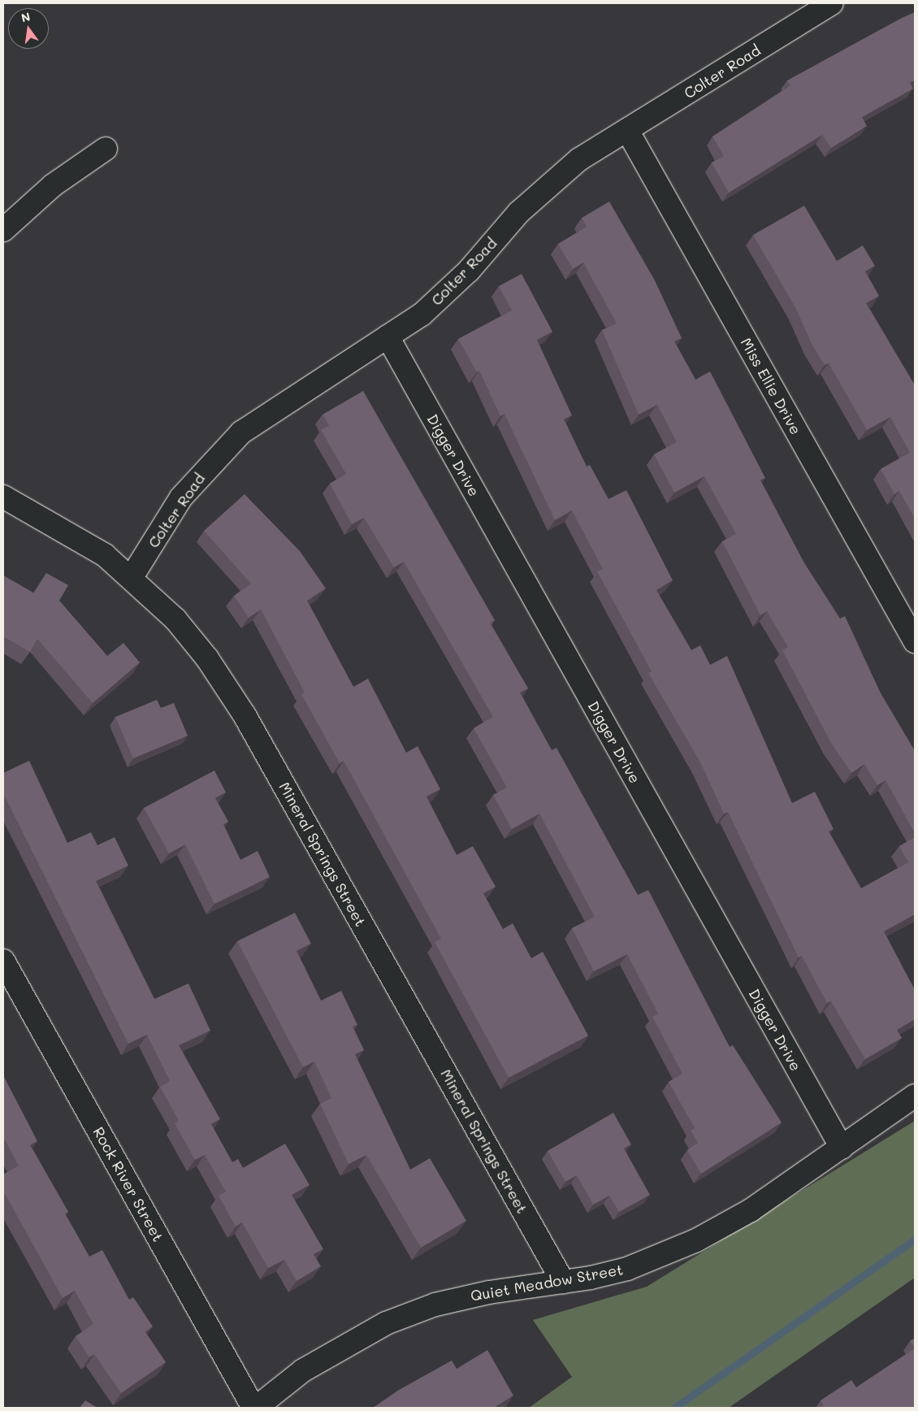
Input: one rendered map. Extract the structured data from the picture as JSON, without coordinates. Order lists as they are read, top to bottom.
{
  "streets": {
    "street": [
      "Colter Road",
      "Miss Ellie Drive",
      "Digger Drive",
      "Mineral Springs Street",
      "Rock River Street",
      "Quiet Meadow Street"
    ]
  },
  "crossings": [
    ["Colter Road", "Miss Ellie Drive"],
    ["Colter Road", "Digger Drive"],
    ["Colter Road", "Mineral Springs Street"],
    ["Digger Drive", "Quiet Meadow Street"],
    ["Mineral Springs Street", "Quiet Meadow Street"],
    ["Rock River Street", "Quiet Meadow Street"]
  ],
  "north": "top"
}
